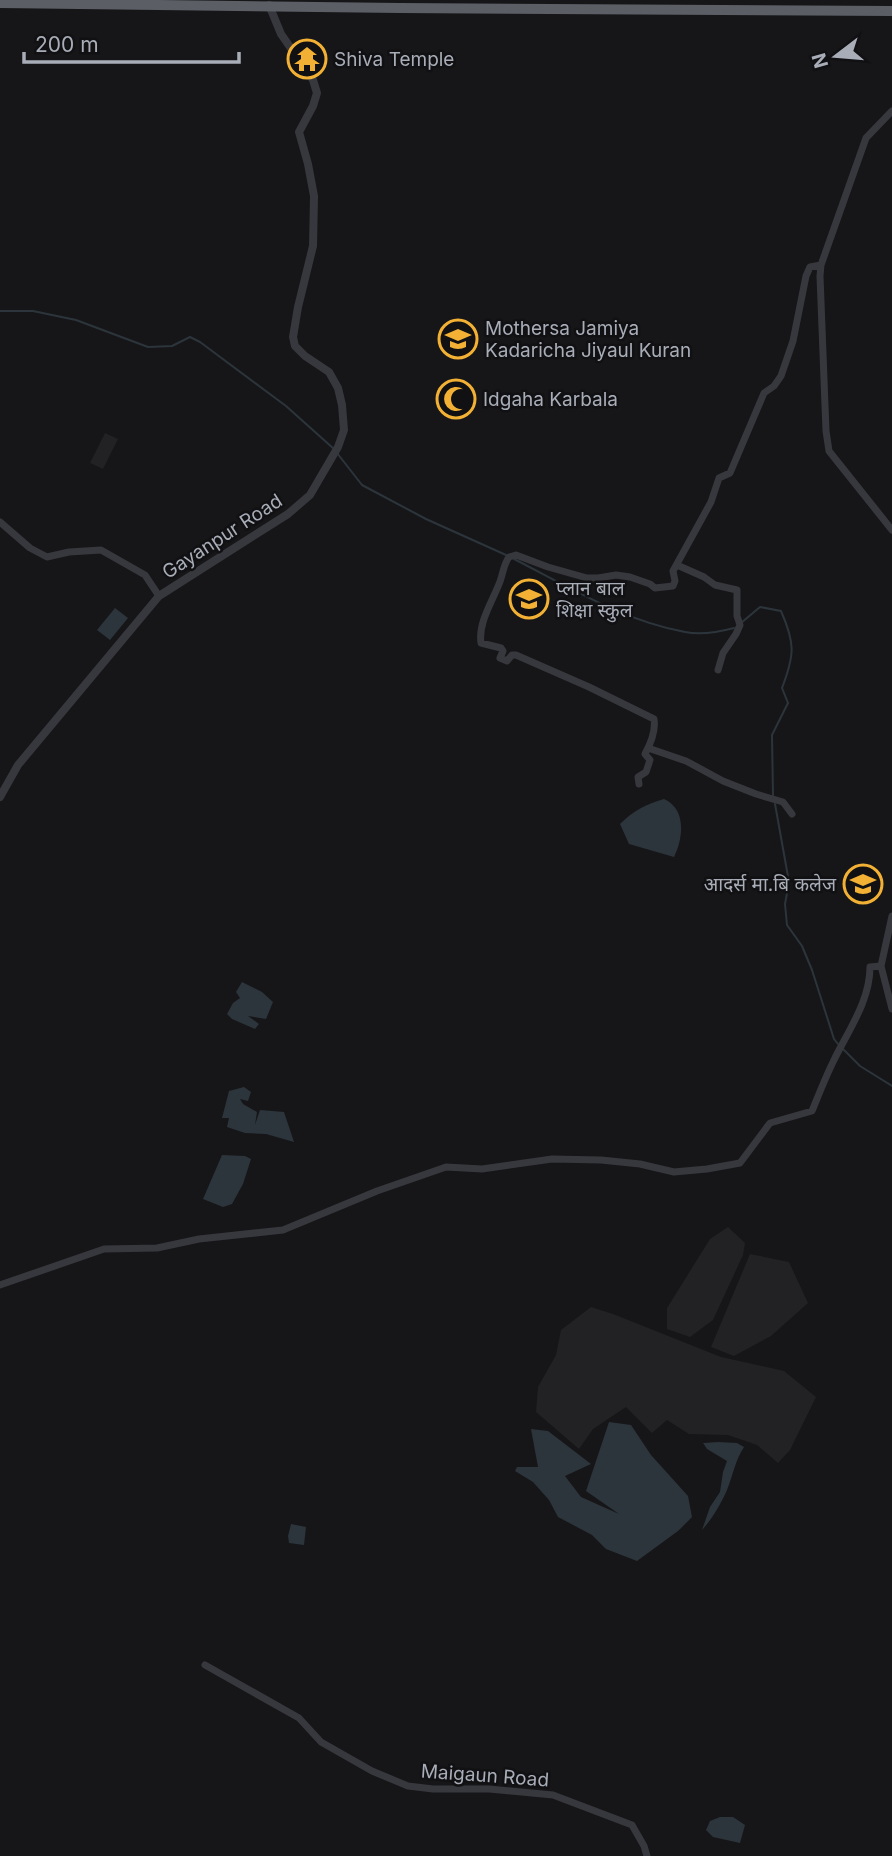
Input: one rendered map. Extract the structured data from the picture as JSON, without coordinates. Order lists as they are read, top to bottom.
{
  "streets": {
    "street": ["Gayanpur Road", "Maigaun Road"]
  },
  "places": {
    "temple": ["Shiva Temple"],
    "school or university": ["Mothersa Jamiya Kadaricha Jiyaul Kuran", "प्लान बाल शिक्षा स्कुल", "आदर्स मा.बि कलेज"],
    "mosque": ["Idgaha Karbala"]
  },
  "scale_bar": "200 m",
  "north": "left"
}
